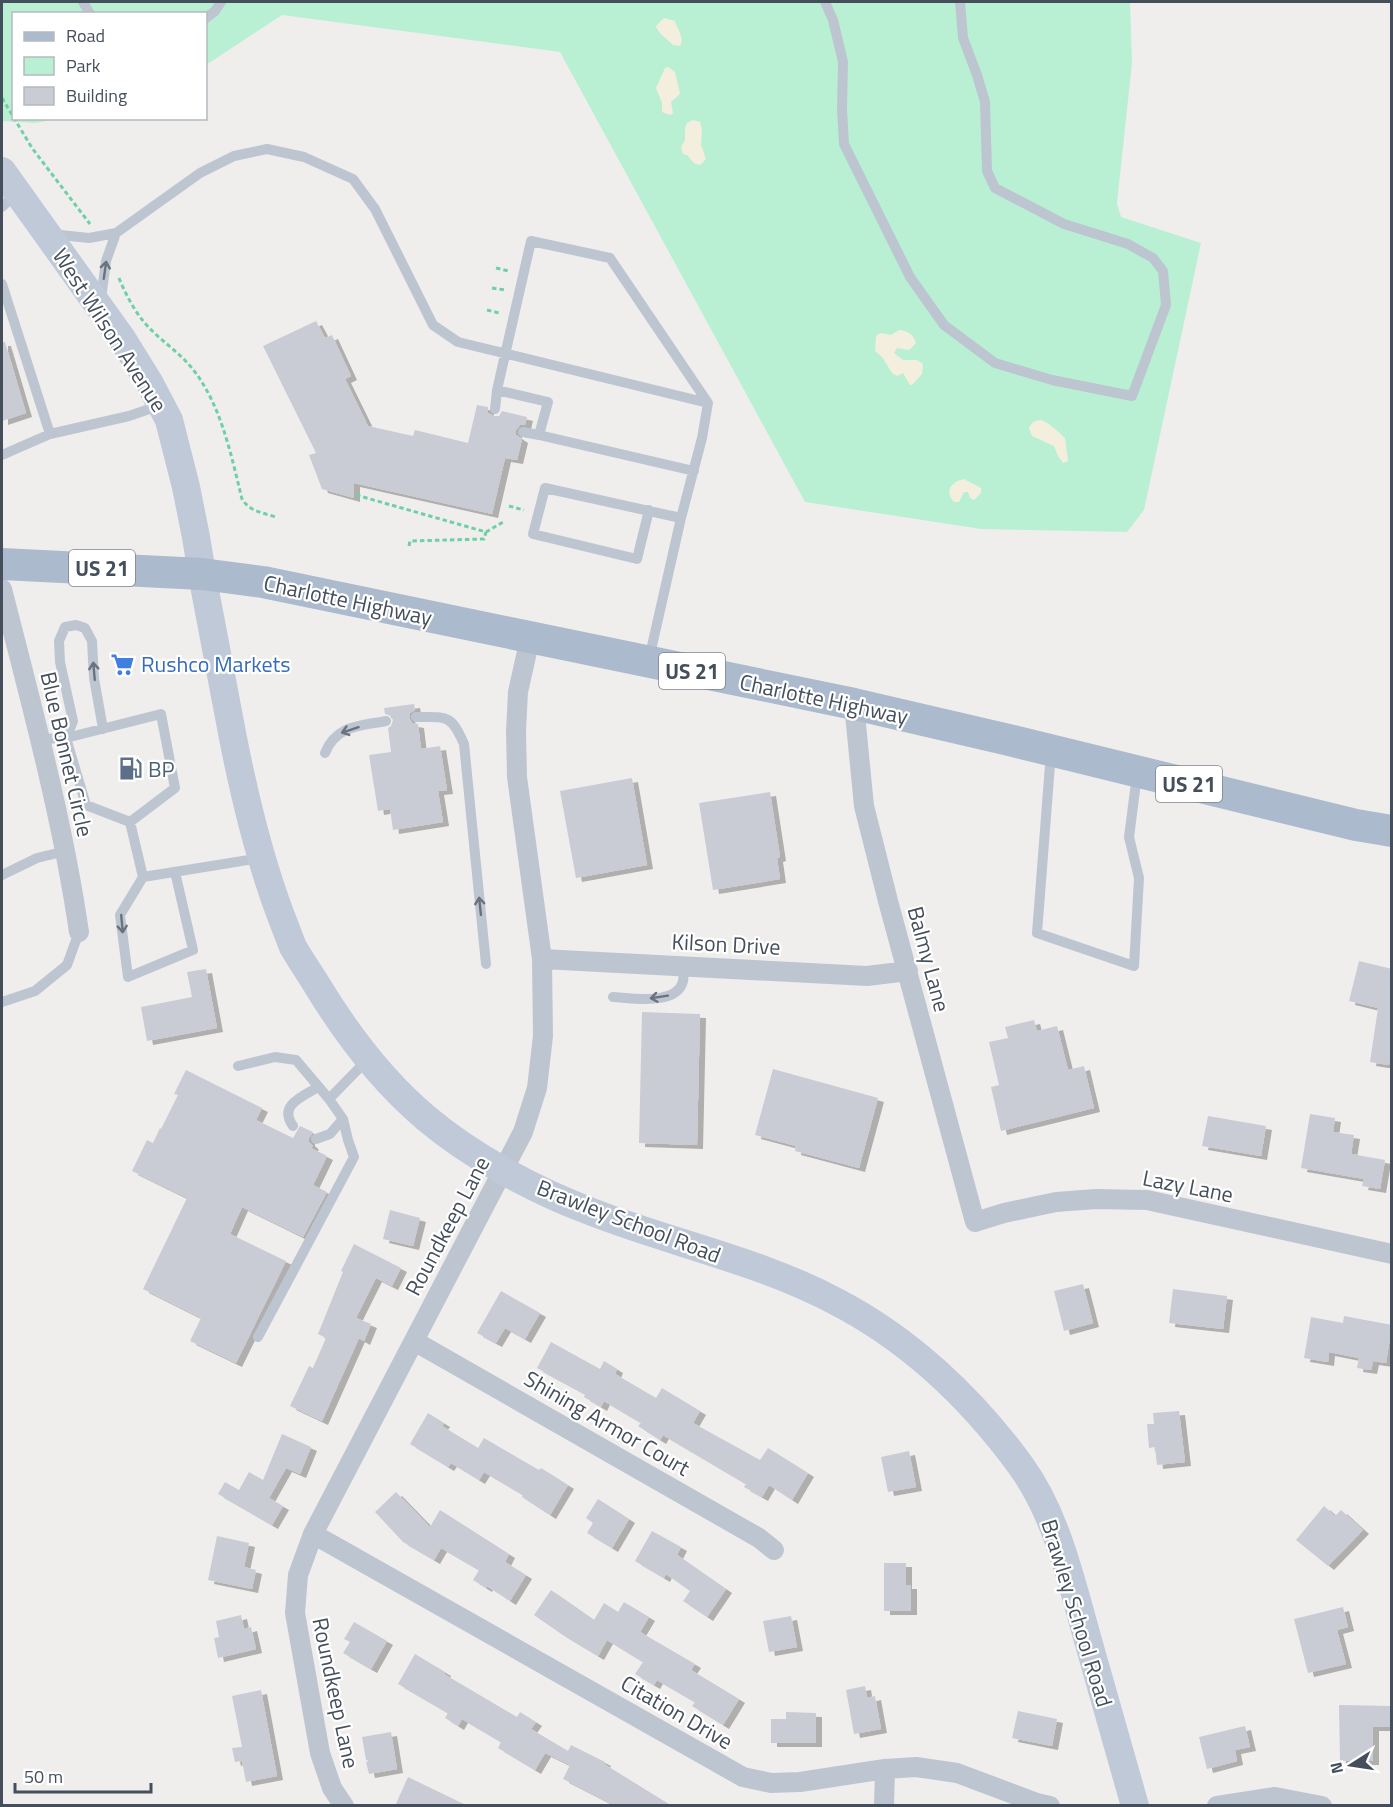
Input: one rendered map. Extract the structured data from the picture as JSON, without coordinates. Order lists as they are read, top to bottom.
{
  "streets": {
    "main road": [
      "West Wilson Avenue",
      "US 21",
      "Charlotte Highway",
      "Brawley School Road"
    ],
    "street": [
      "Blue Bonnet Circle",
      "Kilson Drive",
      "Balmy Lane",
      "Lazy Lane",
      "Roundkeep Lane",
      "Shining Armor Court",
      "Citation Drive"
    ]
  },
  "crossings": [
    ["West Wilson Avenue", "Charlotte Highway"],
    ["West Wilson Avenue", "Brawley School Road"],
    ["Charlotte Highway", "Balmy Lane"],
    ["Charlotte Highway", "Brawley School Road"],
    ["Charlotte Highway", "Roundkeep Lane"],
    ["Kilson Drive", "Balmy Lane"],
    ["Kilson Drive", "Roundkeep Lane"],
    ["Balmy Lane", "Lazy Lane"],
    ["Brawley School Road", "Roundkeep Lane"],
    ["Roundkeep Lane", "Shining Armor Court"],
    ["Roundkeep Lane", "Citation Drive"]
  ],
  "places": {
    "supermarket": ["Rushco Markets"],
    "fuel station": ["BP"]
  },
  "legend": ["Road", "Park", "Building"],
  "scale_bar": "50 m",
  "north": "left"
}
